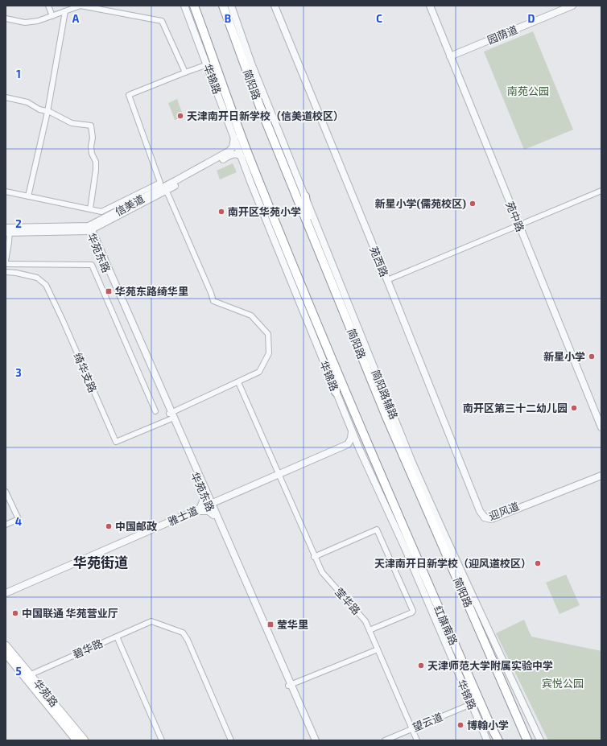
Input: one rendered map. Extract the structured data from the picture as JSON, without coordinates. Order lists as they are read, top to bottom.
{
  "streets": {
    "highway": ["简阳路", "红旗南路"],
    "main road": ["华苑路"],
    "street": [
      "园荫道",
      "华锦路",
      "信美道",
      "苑中路",
      "华苑东路",
      "苑西路",
      "绮华支路",
      "简阳路辅路",
      "迎风道",
      "雅士道",
      "莹华路",
      "碧华路",
      "望云道"
    ]
  },
  "crossings": [
    ["园荫道", "苑中路"],
    ["华锦路", "信美道"],
    ["华锦路", "雅士道"],
    ["华锦路", "望云道"],
    ["信美道", "华苑东路"],
    ["华苑东路", "绮华支路"],
    ["华苑东路", "雅士道"],
    ["苑西路", "迎风道"],
    ["雅士道", "莹华路"],
    ["莹华路", "望云道"],
    ["碧华路", "华苑路"]
  ],
  "districts": ["华苑街道"],
  "parks": ["南苑公园", "宾悦公园"],
  "places": {
    "other": [
      "天津南开日新学校（信美道校区）",
      "新星小学(儒苑校区)",
      "南开区华苑小学",
      "新星小学",
      "南开区第三十二幼儿园",
      "中国邮政",
      "天津南开日新学校（迎风道校区）",
      "中国联通 华苑营业厅",
      "天津师范大学附属实验中学",
      "博翰小学"
    ],
    "transit": ["华苑东路绮华里", "莹华里"]
  },
  "grid": {
    "columns": [
      "A",
      "B",
      "C",
      "D"
    ],
    "rows": [
      "1",
      "2",
      "3",
      "4",
      "5"
    ]
  }
}
